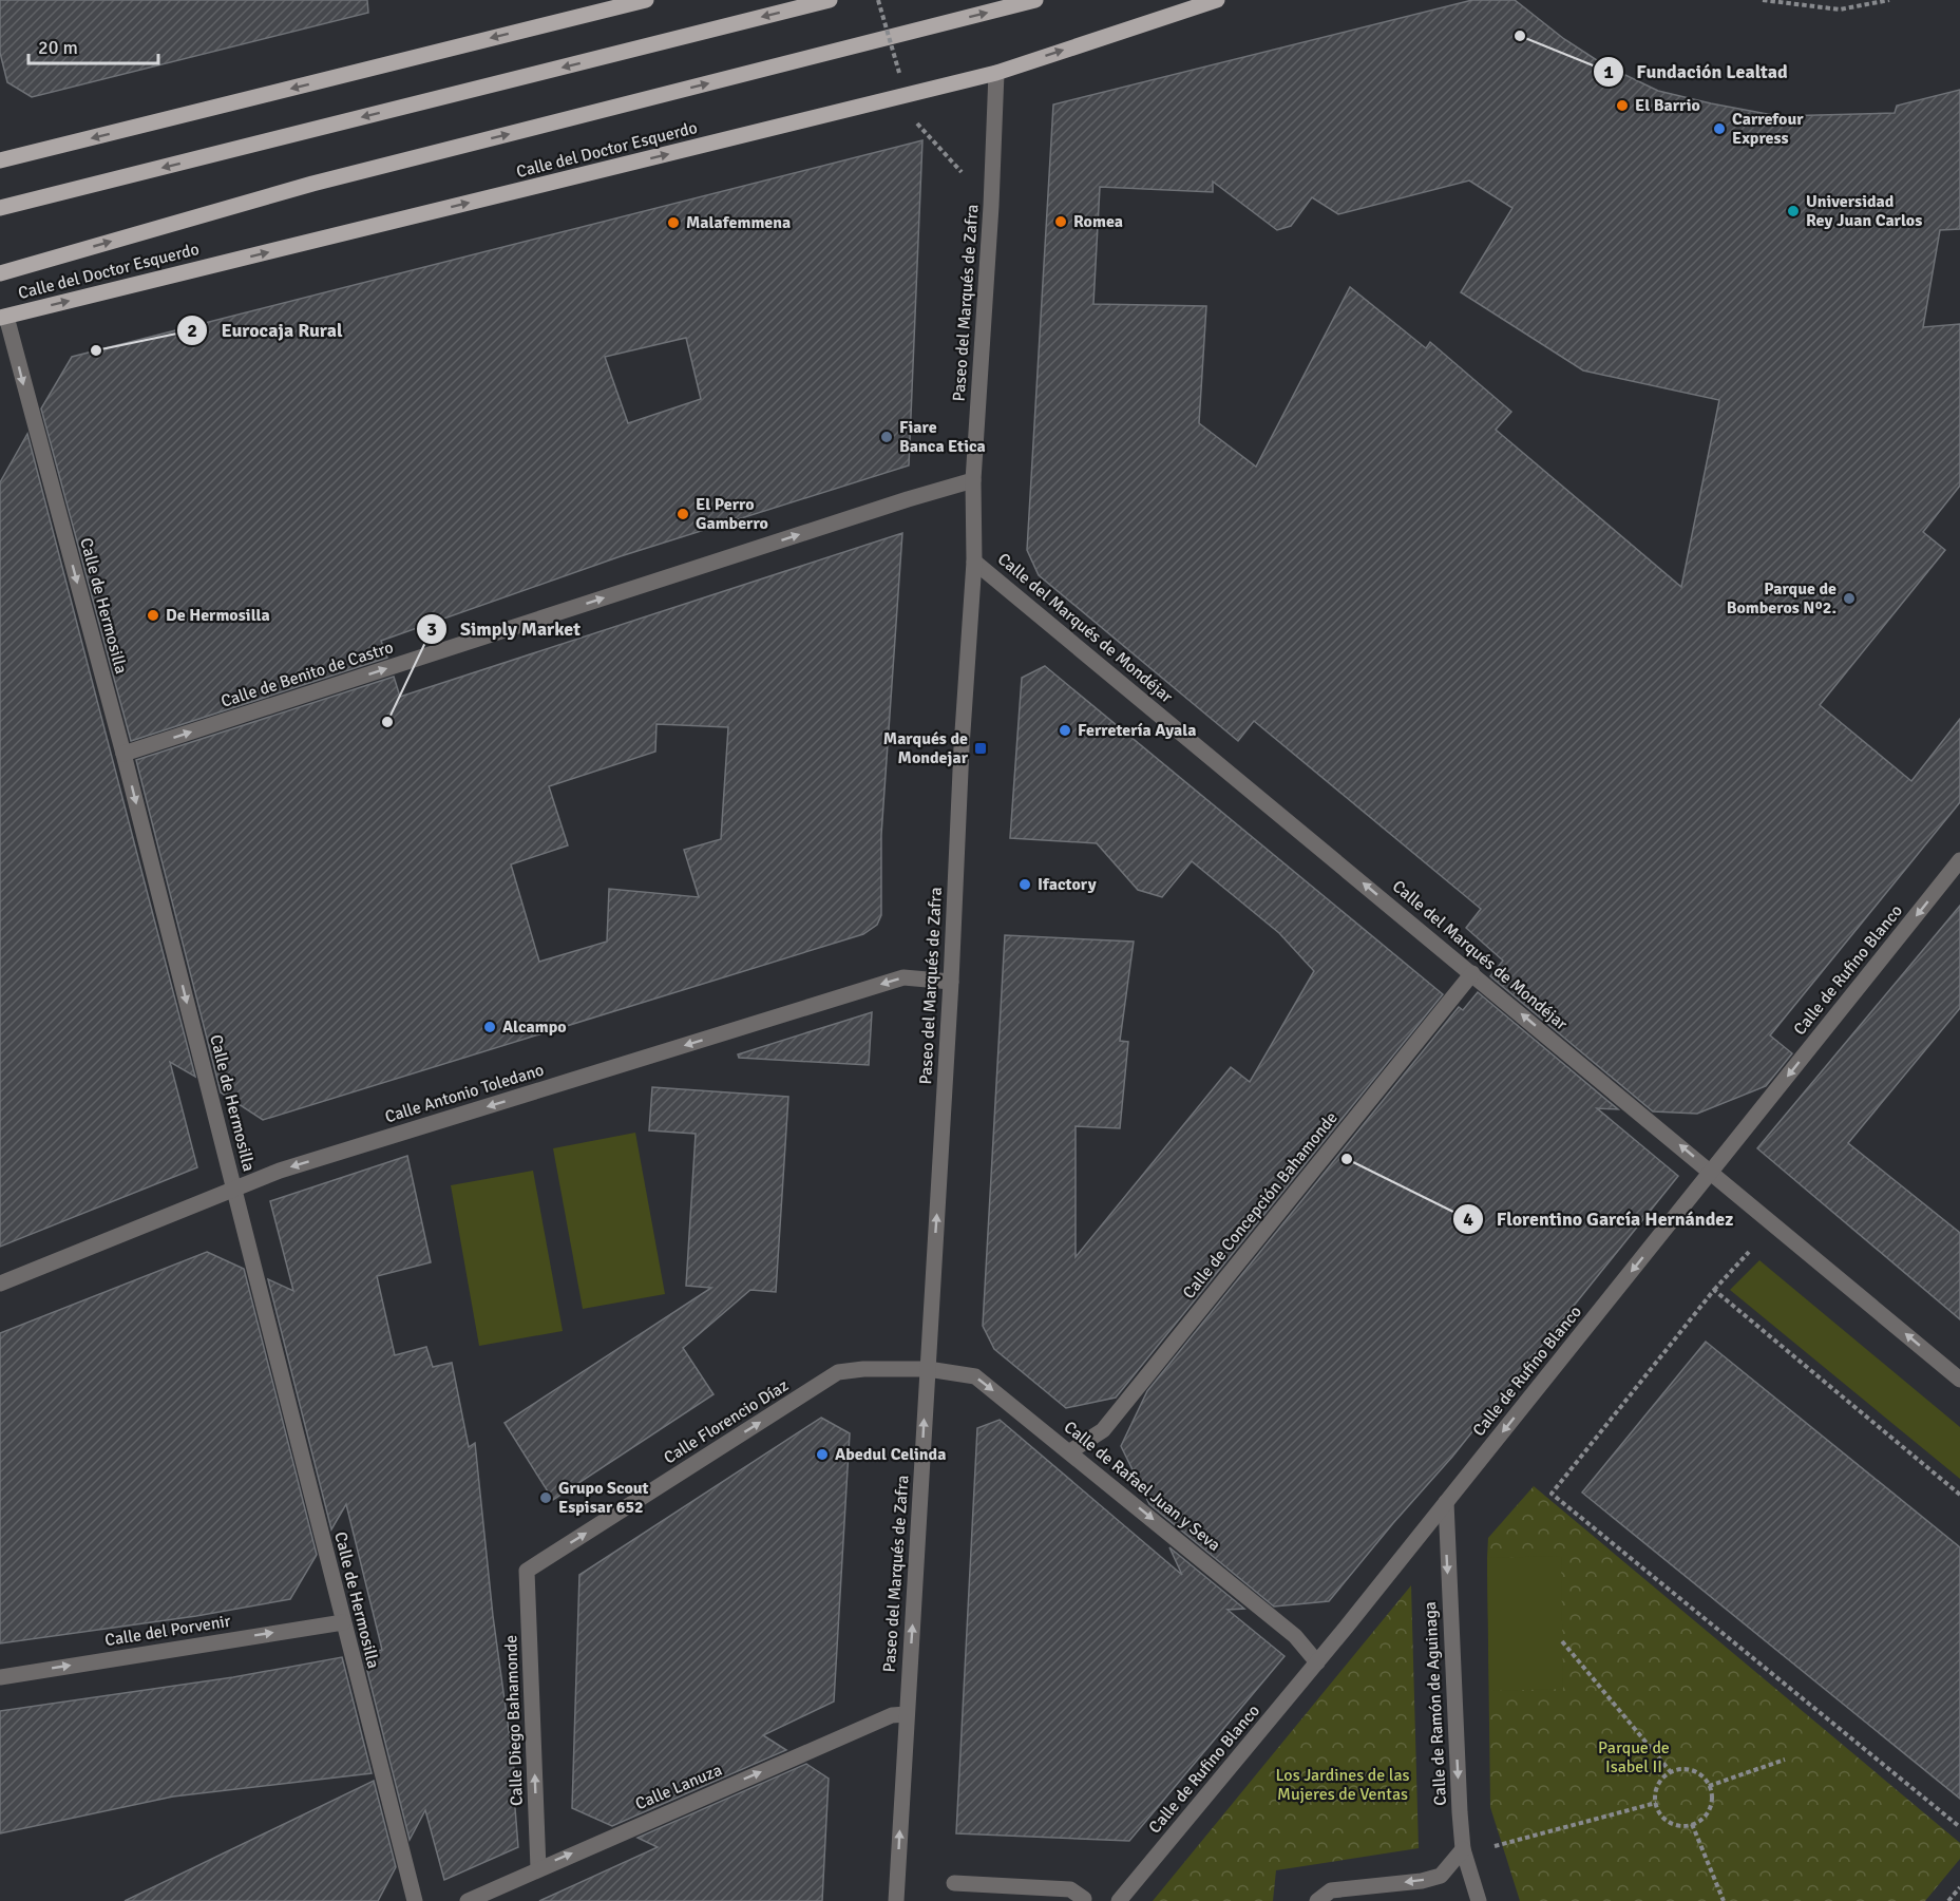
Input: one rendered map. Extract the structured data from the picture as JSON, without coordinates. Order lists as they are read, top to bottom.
{
  "streets": {
    "main road": ["Calle del Doctor Esquerdo"],
    "street": [
      "Paseo del Marqués de Zafra",
      "Calle de Hermosilla",
      "Calle del Marqués de Mondéjar",
      "Calle de Benito de Castro",
      "Calle de Rufino Blanco",
      "Calle Antonio Toledano",
      "Calle de Concepción Bahamonde",
      "Calle Florencio Díaz",
      "Calle de Rafael Juan y Seva",
      "Calle del Porvenir",
      "Calle de Ramón de Aguinaga",
      "Calle Diego Bahamonde",
      "Calle Lanuza"
    ]
  },
  "crossings": [
    ["Calle del Doctor Esquerdo", "Paseo del Marqués de Zafra"],
    ["Calle del Doctor Esquerdo", "Calle de Hermosilla"],
    ["Paseo del Marqués de Zafra", "Calle del Marqués de Mondéjar"],
    ["Paseo del Marqués de Zafra", "Calle de Benito de Castro"],
    ["Paseo del Marqués de Zafra", "Calle Antonio Toledano"],
    ["Paseo del Marqués de Zafra", "Calle Florencio Díaz"],
    ["Paseo del Marqués de Zafra", "Calle de Rafael Juan y Seva"],
    ["Paseo del Marqués de Zafra", "Calle Lanuza"],
    ["Calle de Hermosilla", "Calle de Benito de Castro"],
    ["Calle de Hermosilla", "Calle Antonio Toledano"],
    ["Calle de Hermosilla", "Calle del Porvenir"],
    ["Calle del Marqués de Mondéjar", "Calle de Rufino Blanco"],
    ["Calle del Marqués de Mondéjar", "Calle de Concepción Bahamonde"],
    ["Calle de Rufino Blanco", "Calle de Rafael Juan y Seva"],
    ["Calle de Rufino Blanco", "Calle de Ramón de Aguinaga"],
    ["Calle de Concepción Bahamonde", "Calle de Rafael Juan y Seva"],
    ["Calle Florencio Díaz", "Calle de Rafael Juan y Seva"],
    ["Calle Florencio Díaz", "Calle Diego Bahamonde"],
    ["Calle Diego Bahamonde", "Calle Lanuza"]
  ],
  "one_way": [
    "Paseo del Marqués de Zafra",
    "Calle de Hermosilla",
    "Calle del Marqués de Mondéjar",
    "Calle de Benito de Castro",
    "Calle de Rufino Blanco",
    "Calle Antonio Toledano",
    "Calle Florencio Díaz",
    "Calle de Rafael Juan y Seva",
    "Calle del Porvenir",
    "Calle de Ramón de Aguinaga",
    "Calle Diego Bahamonde",
    "Calle Lanuza"
  ],
  "parks": ["Parque de Isabel II", "Los Jardines de las Mujeres de Ventas"],
  "places": {
    "other": [
      "Fundación Lealtad",
      "El Barrio",
      "Carrefour Express",
      "Universidad Rey Juan Carlos",
      "Romea",
      "Malafemmena",
      "Eurocaja Rural",
      "Fiare Banca Etica",
      "El Perro Gamberro",
      "Parque de Bomberos Nº2.",
      "De Hermosilla",
      "Simply Market",
      "Ferretería Ayala",
      "Ifactory",
      "Alcampo",
      "Florentino García Hernández",
      "Abedul Celinda",
      "Grupo Scout Espisar 652"
    ],
    "transit": ["Marqués de Mondejar"]
  },
  "scale_bar": "20 m"
}
